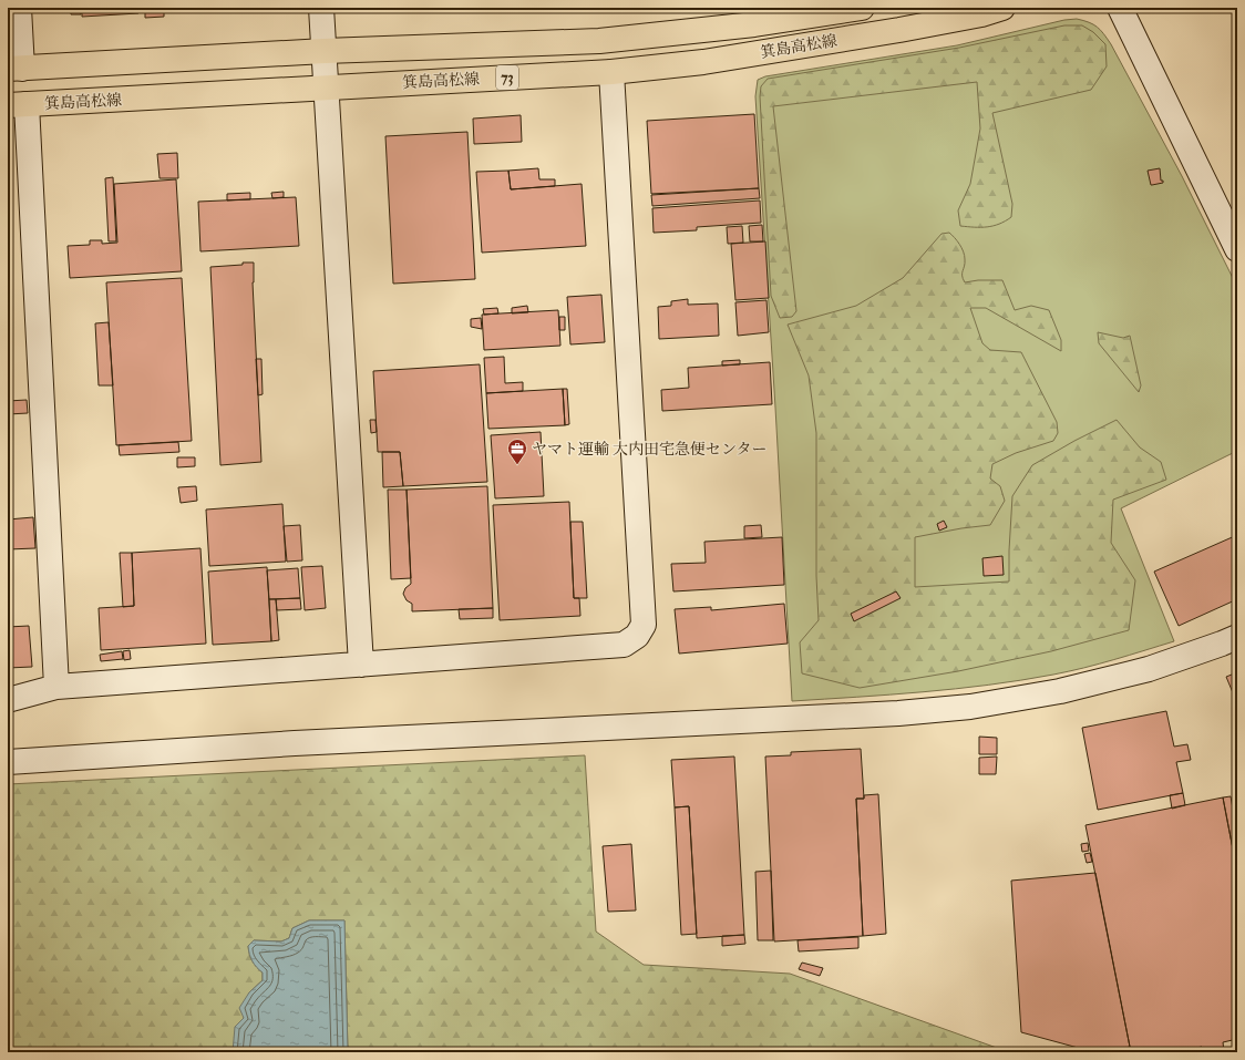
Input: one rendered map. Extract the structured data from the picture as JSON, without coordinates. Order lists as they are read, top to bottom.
{
  "streets": {
    "main road": ["箕島高松線", "73"]
  },
  "places": {
    "office": ["ヤマト運輸 大内田宅急便センター"]
  }
}
